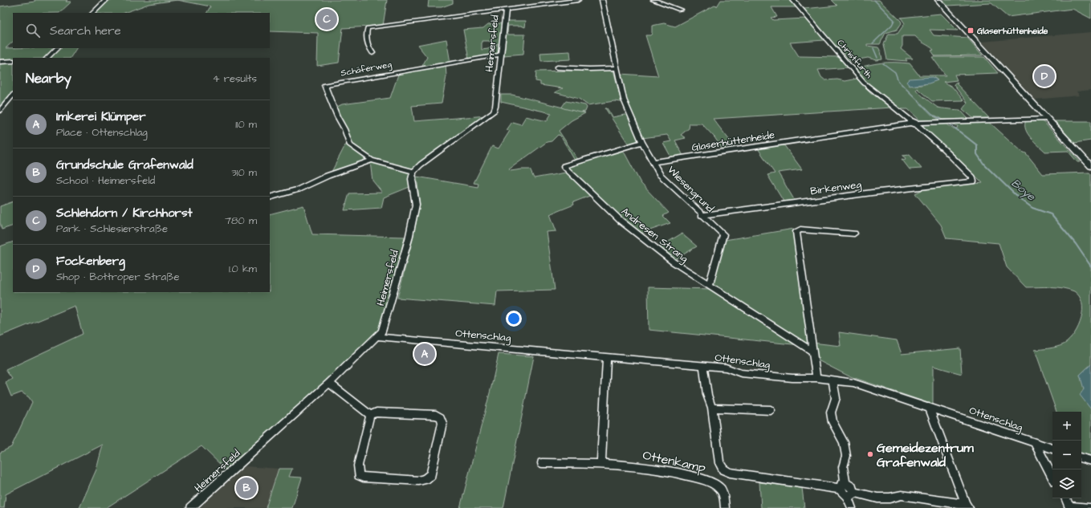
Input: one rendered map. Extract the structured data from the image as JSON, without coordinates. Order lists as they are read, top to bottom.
{
  "streets": {
    "street": [
      "Heimersfeld",
      "Christfurth",
      "Schäferweg",
      "Glaserhüttenheide",
      "Birkenweg",
      "Wiesengrund",
      "Andresen Strang",
      "Ottenschlag",
      "Ottenkamp"
    ]
  },
  "crossings": [
    ["Heimersfeld", "Schäferweg"],
    ["Heimersfeld", "Ottenschlag"],
    ["Christfurth", "Glaserhüttenheide"],
    ["Christfurth", "Birkenweg"],
    ["Glaserhüttenheide", "Wiesengrund"],
    ["Birkenweg", "Wiesengrund"],
    ["Wiesengrund", "Andresen Strang"]
  ],
  "water": ["Boye"],
  "places": {
    "transit": ["Glaserhüttenheide"],
    "other": ["Gemeidezentrum Grafenwald"]
  },
  "page": {
    "pins": [
      "C",
      "D",
      "A",
      "B"
    ],
    "search": "Search here",
    "heading": ["Nearby", "4 results"],
    "list": [
      {
        "mark": "A",
        "name": "Imkerei Klümper",
        "note": "Place · Ottenschlag",
        "value": "110 m"
      },
      {
        "mark": "B",
        "name": "Grundschule Grafenwald",
        "note": "School · Heimersfeld",
        "value": "310 m"
      },
      {
        "mark": "C",
        "name": "Schlehdorn / Kirchhorst",
        "note": "Park · Schlesierstraße",
        "value": "780 m"
      },
      {
        "mark": "D",
        "name": "Fockenberg",
        "note": "Shop · Bottroper Straße",
        "value": "1.0 km"
      }
    ],
    "map_buttons": ["+", "−"]
  }
}
